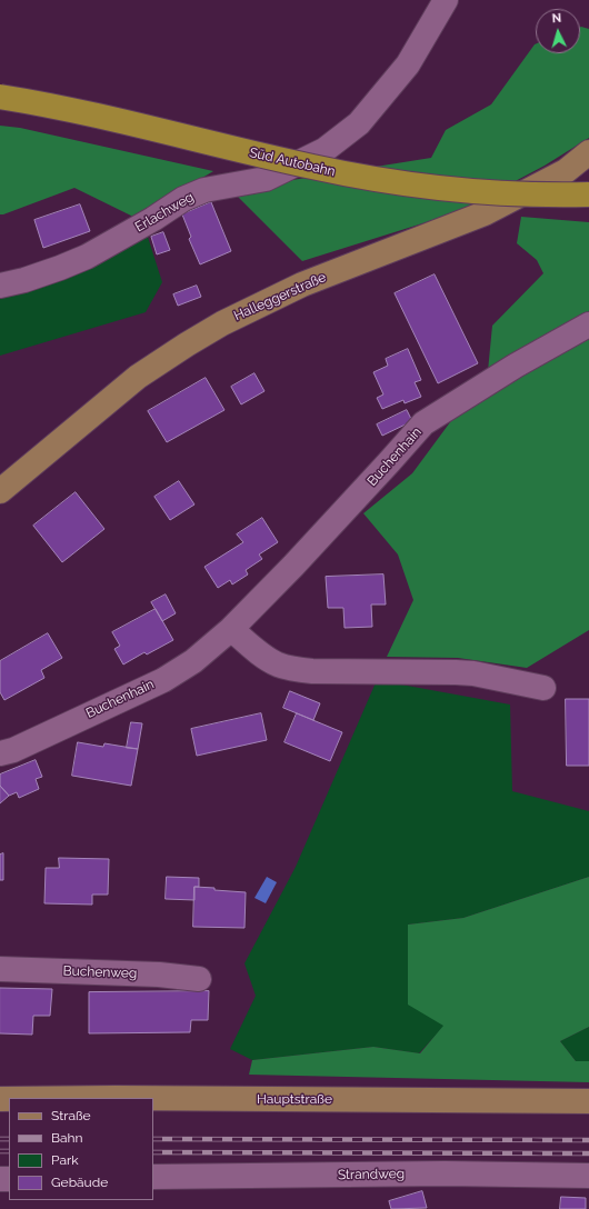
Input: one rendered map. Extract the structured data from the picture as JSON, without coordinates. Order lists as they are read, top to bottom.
{
  "streets": {
    "highway": ["Süd Autobahn"],
    "main road": ["Halleggerstraße", "Hauptstraße"],
    "street": [
      "Erlachweg",
      "Buchenhain",
      "Buchenweg",
      "Strandweg"
    ]
  },
  "legend": [
    "Straße",
    "Bahn",
    "Park",
    "Gebäude"
  ],
  "north": "top"
}
